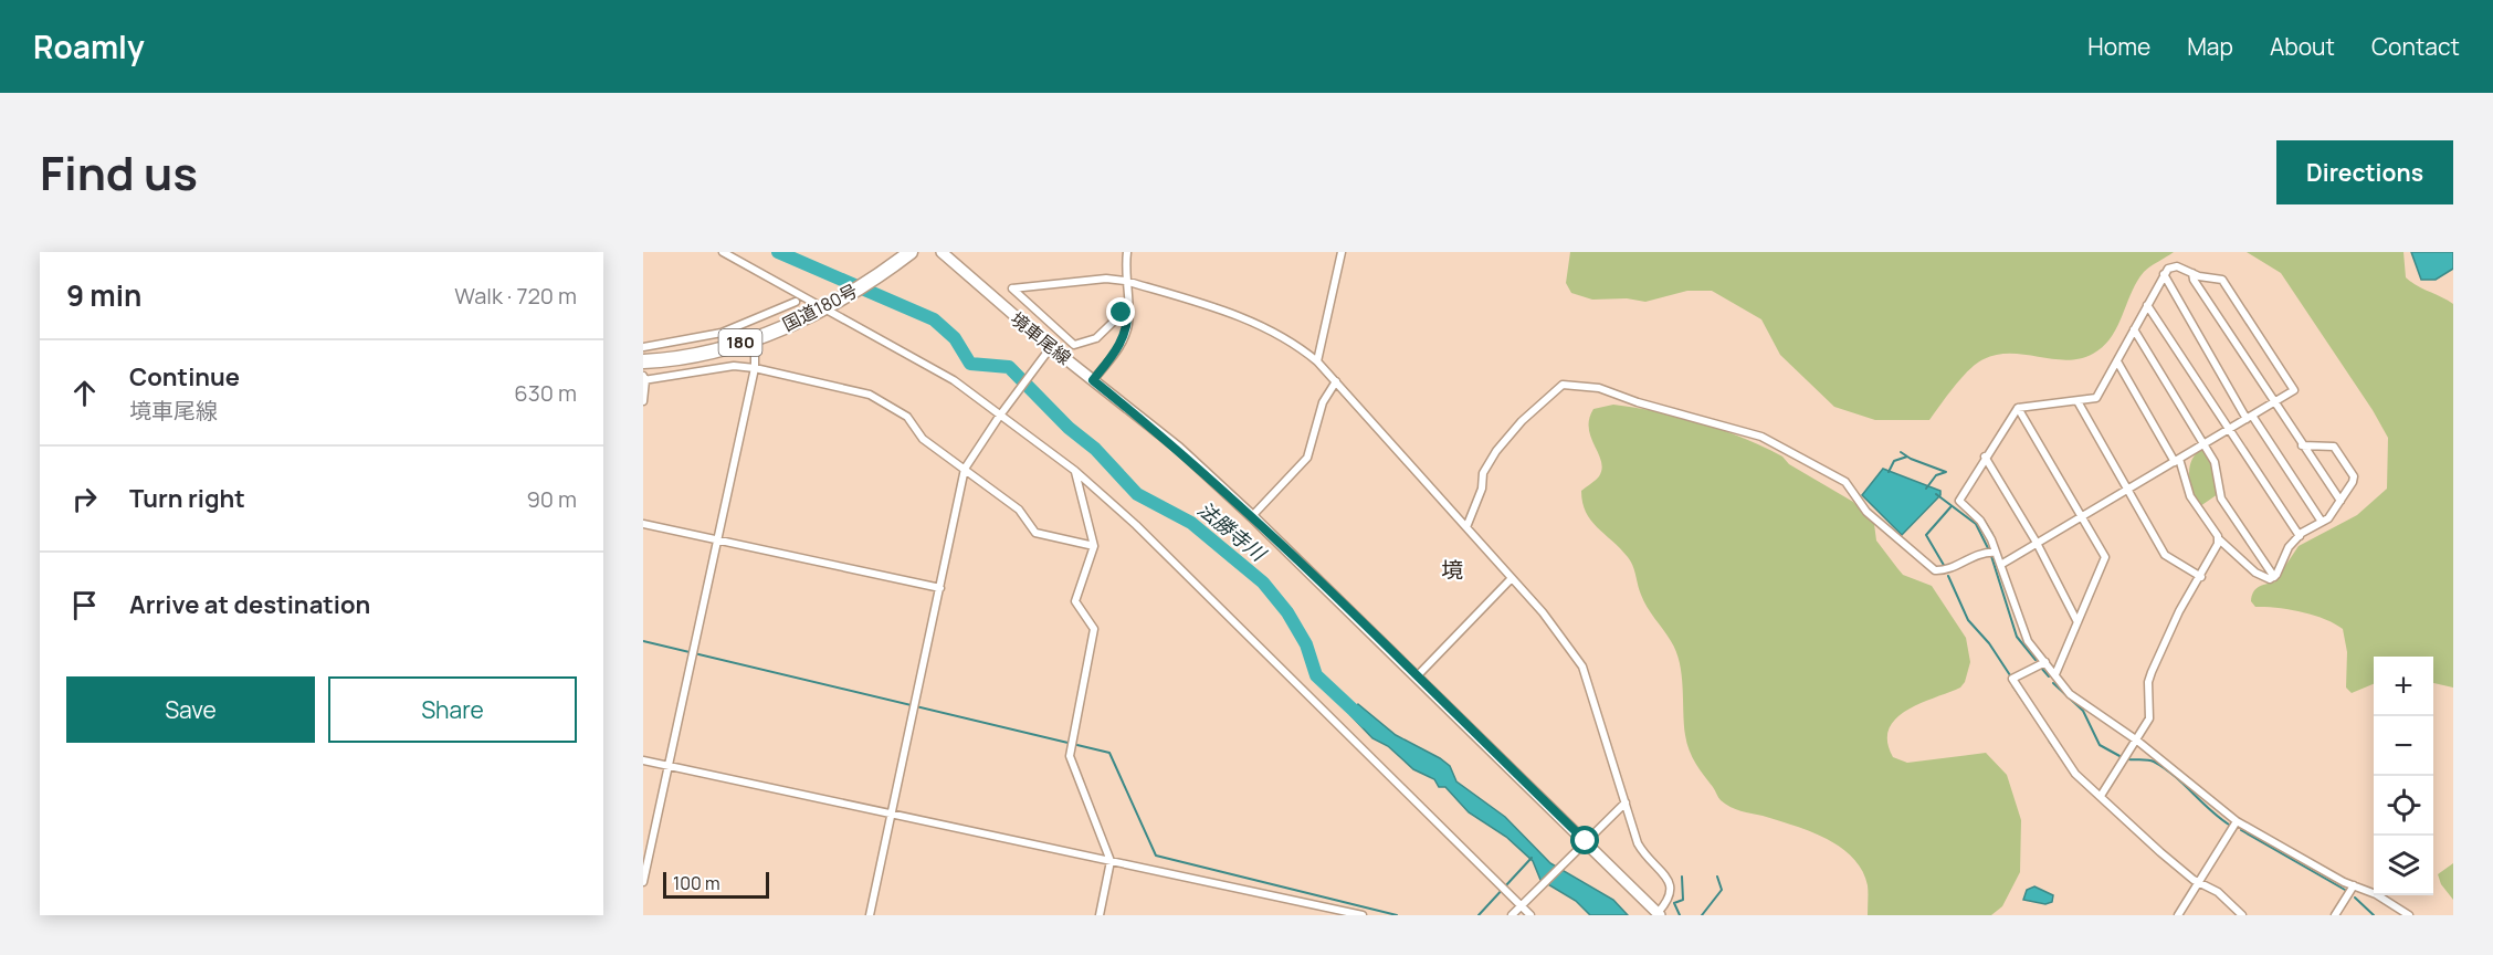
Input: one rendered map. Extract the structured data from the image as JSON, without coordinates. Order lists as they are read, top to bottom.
{
  "streets": {
    "highway": ["国道180号", "180"],
    "main road": ["境車尾線"]
  },
  "districts": ["境"],
  "water": ["法勝寺川"],
  "scale_bar": "100 m",
  "page": {
    "header": "Roamly",
    "nav": [
      "Home",
      "Map",
      "About",
      "Contact"
    ],
    "title": "Find us",
    "buttons": [
      "Directions",
      ["Save", "Share"]
    ],
    "heading": ["9 min", "Walk · 720 m"],
    "list": [
      ["Continue", "境車尾線", "630 m"],
      ["Turn right", "90 m"],
      "Arrive at destination"
    ],
    "map_buttons": ["+", "−"],
    "scale": "100 m"
  }
}
